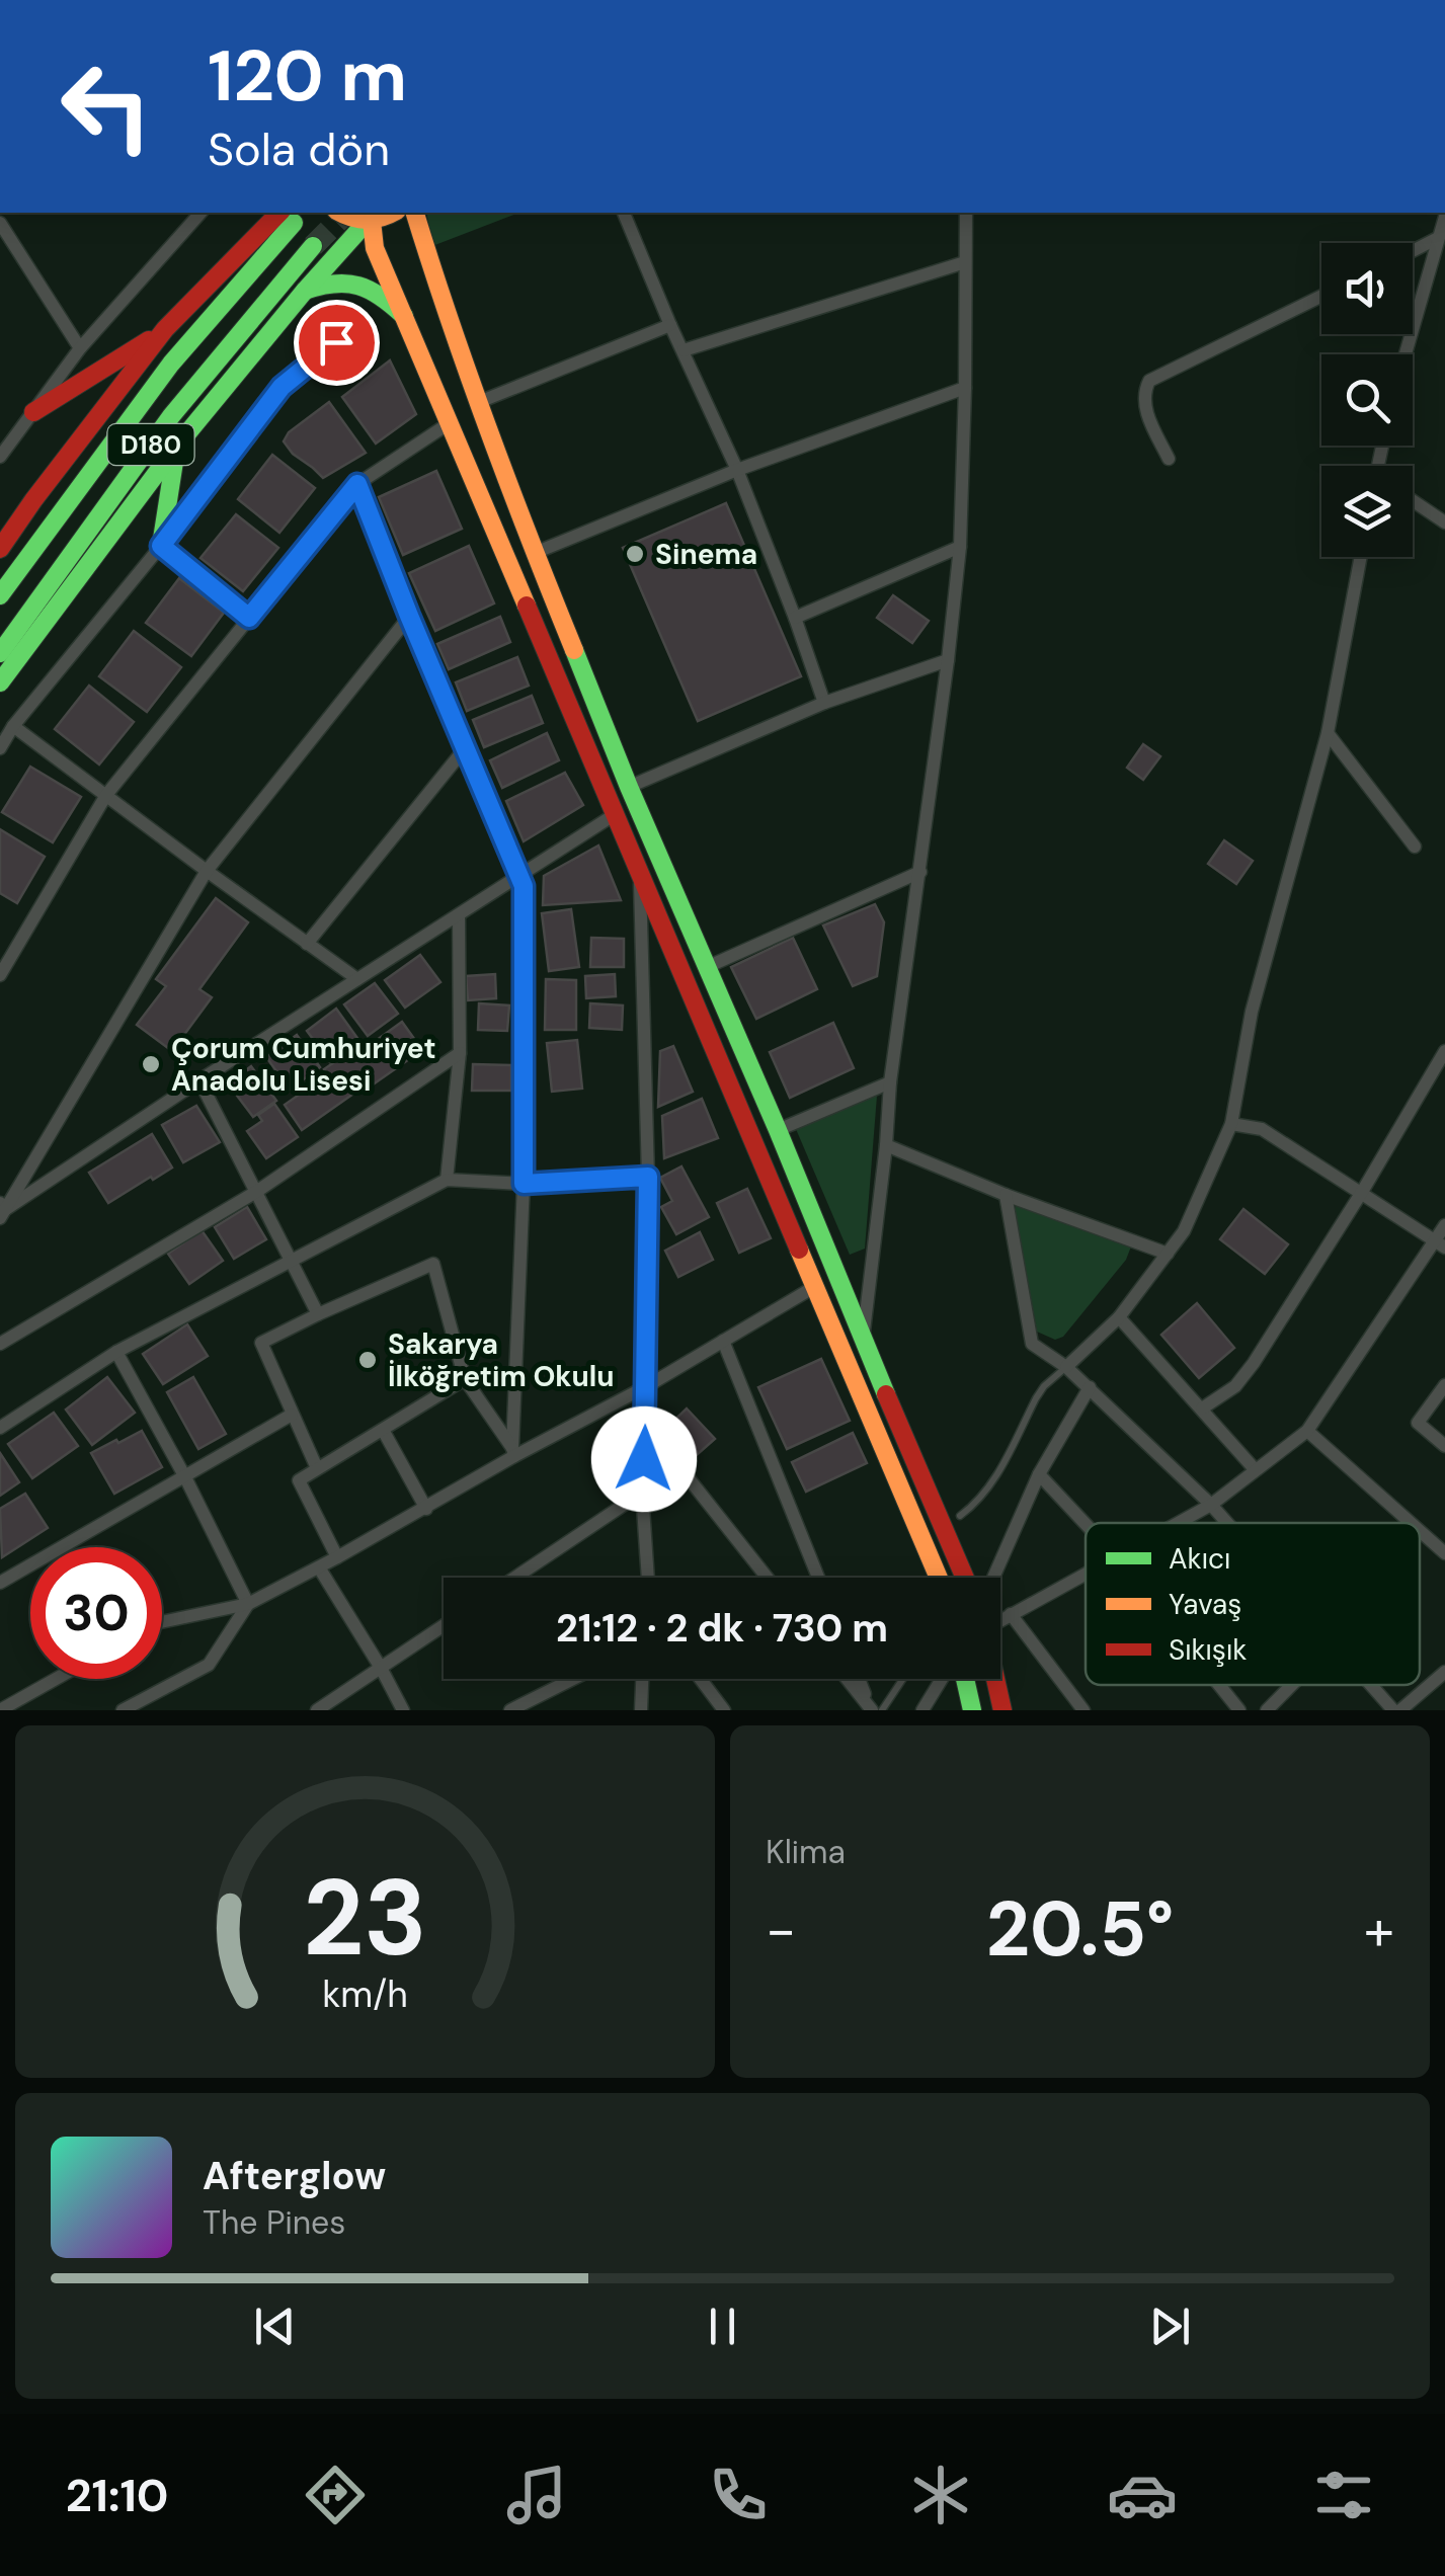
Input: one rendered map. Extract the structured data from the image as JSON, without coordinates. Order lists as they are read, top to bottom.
{
  "streets": {
    "main road": ["D180"]
  },
  "places": ["Sinema", "Çorum Cumhuriyet Anadolu Lisesi", "Sakarya İlköğretim Okulu"],
  "legend": ["Akıcı", "Yavaş", "Sıkışık"],
  "page": {
    "turn": ["120 m", "Sola dön"],
    "limit": "30",
    "trip": "21:12 · 2 dk · 730 m",
    "tile": "Klima",
    "heat": ["−", "20.5°", "+"],
    "song": ["Afterglow", "The Pines"],
    "tabs": "21:10",
    "gauge": ["23", "km/h"]
  }
}
